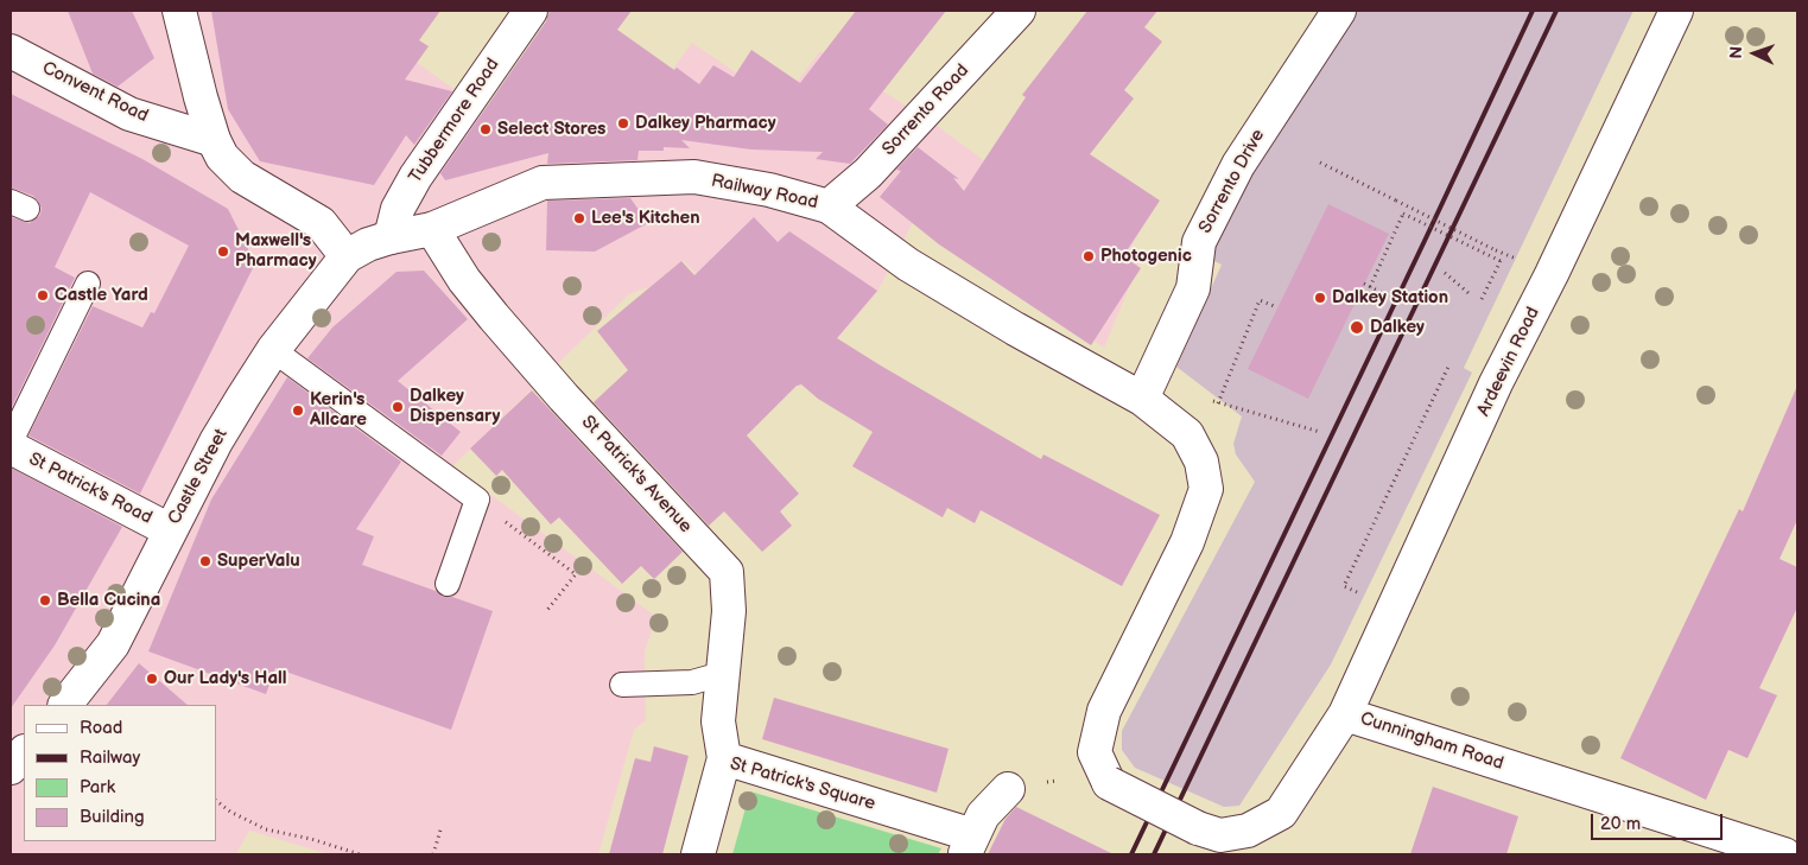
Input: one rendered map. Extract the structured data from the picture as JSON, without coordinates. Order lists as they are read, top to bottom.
{
  "streets": {
    "street": [
      "Convent Road",
      "Sorrento Road",
      "Tubbermore Road",
      "Sorrento Drive",
      "Railway Road",
      "Ardeevin Road",
      "St Patrick's Avenue",
      "Castle Street",
      "St Patrick's Road",
      "Cunningham Road",
      "St Patrick's Square"
    ]
  },
  "crossings": [
    ["Sorrento Road", "Railway Road"],
    ["Tubbermore Road", "Railway Road"],
    ["Sorrento Drive", "Railway Road"],
    ["Sorrento Drive", "Cunningham Road"],
    ["Railway Road", "St Patrick's Avenue"],
    ["Railway Road", "Castle Street"],
    ["Railway Road", "Cunningham Road"],
    ["Ardeevin Road", "Cunningham Road"],
    ["St Patrick's Avenue", "St Patrick's Square"],
    ["Castle Street", "St Patrick's Road"]
  ],
  "places": [
    "Dalkey Pharmacy",
    "Select Stores",
    "Lee's Kitchen",
    "Maxwell's Pharmacy",
    "Photogenic",
    "Castle Yard",
    "Dalkey Station",
    "Dalkey",
    "Dalkey Dispensary",
    "Kerin's Allcare",
    "SuperValu",
    "Bella Cucina",
    "Our Lady's Hall"
  ],
  "legend": [
    "Road",
    "Railway",
    "Park",
    "Building"
  ],
  "scale_bar": "20 m",
  "north": "left"
}
